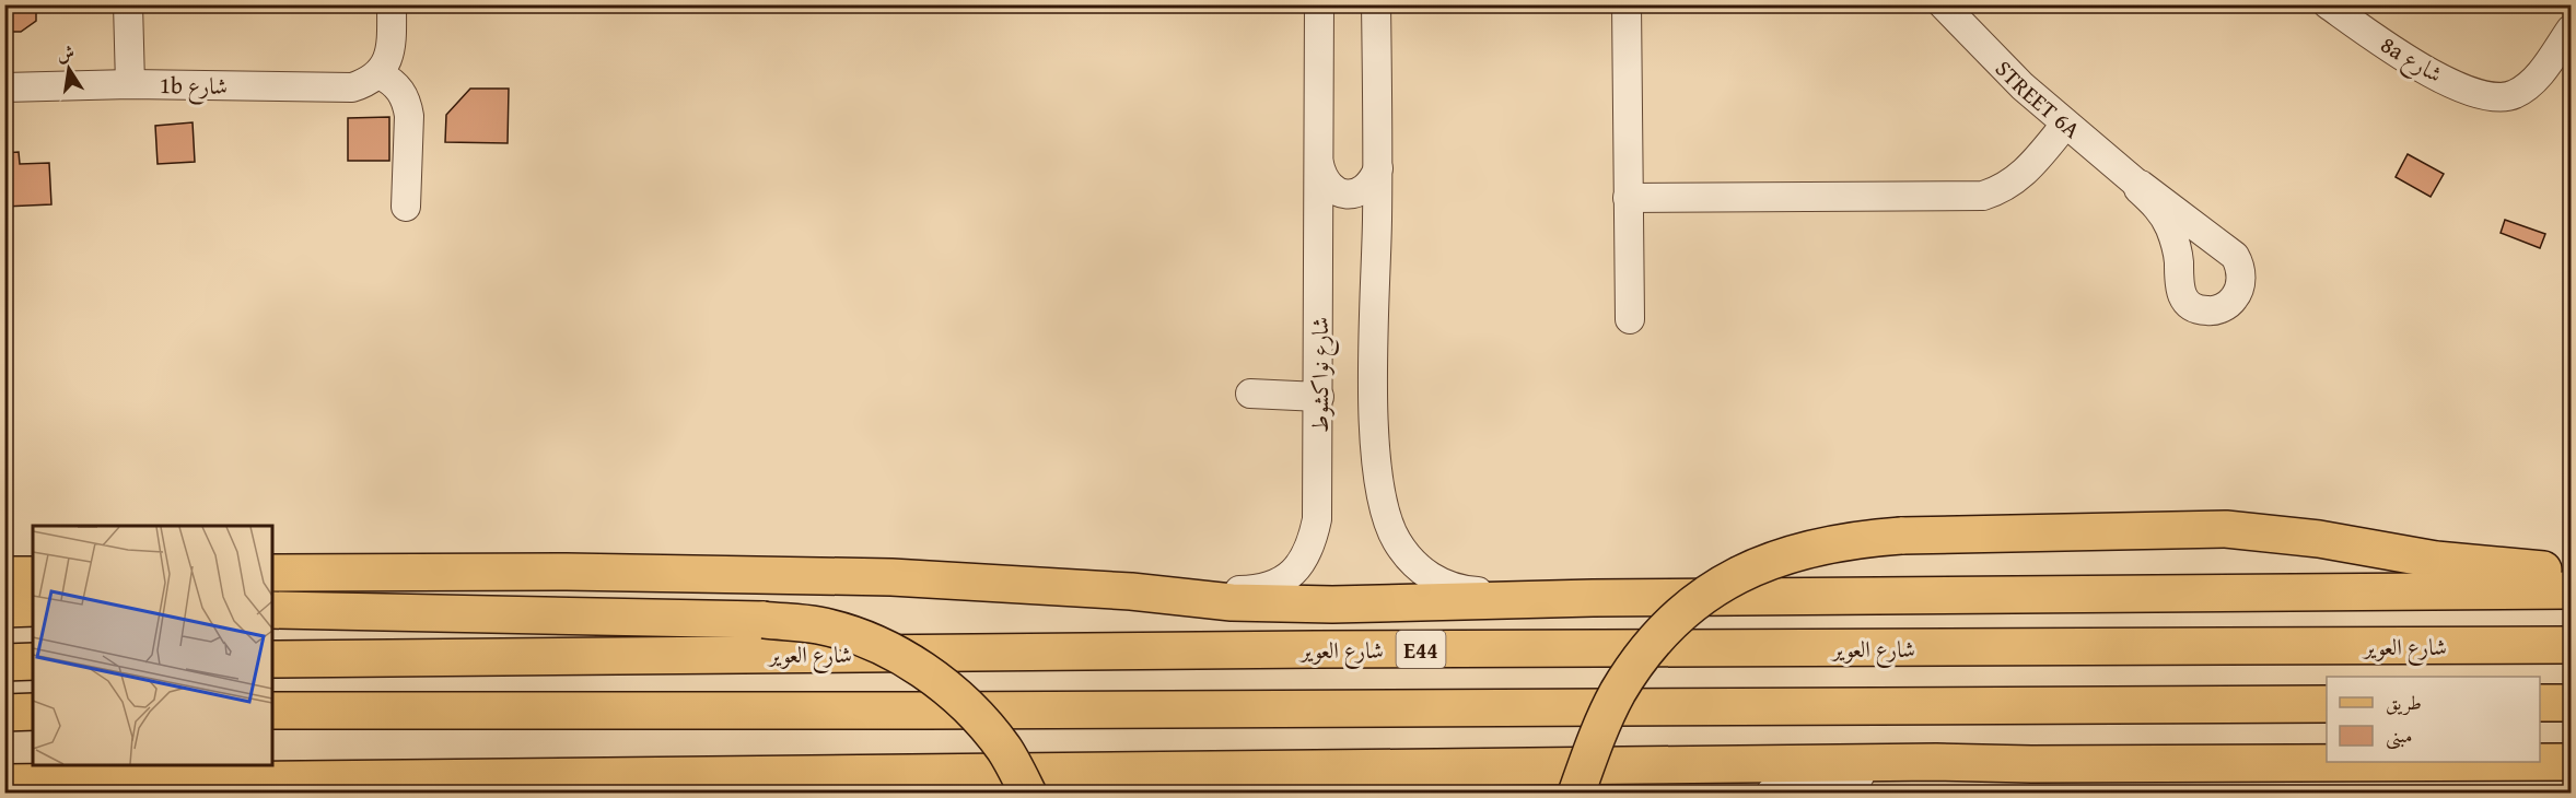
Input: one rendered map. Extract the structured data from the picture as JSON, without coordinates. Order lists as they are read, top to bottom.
{
  "streets": {
    "main road": ["شارع العوير", "E44"],
    "street": [
      "8a شارع",
      "1b شارع",
      "STREET 6A",
      "شارع نواكشوط"
    ]
  },
  "legend": ["طريق", "مبنى"],
  "north": "top"
}
